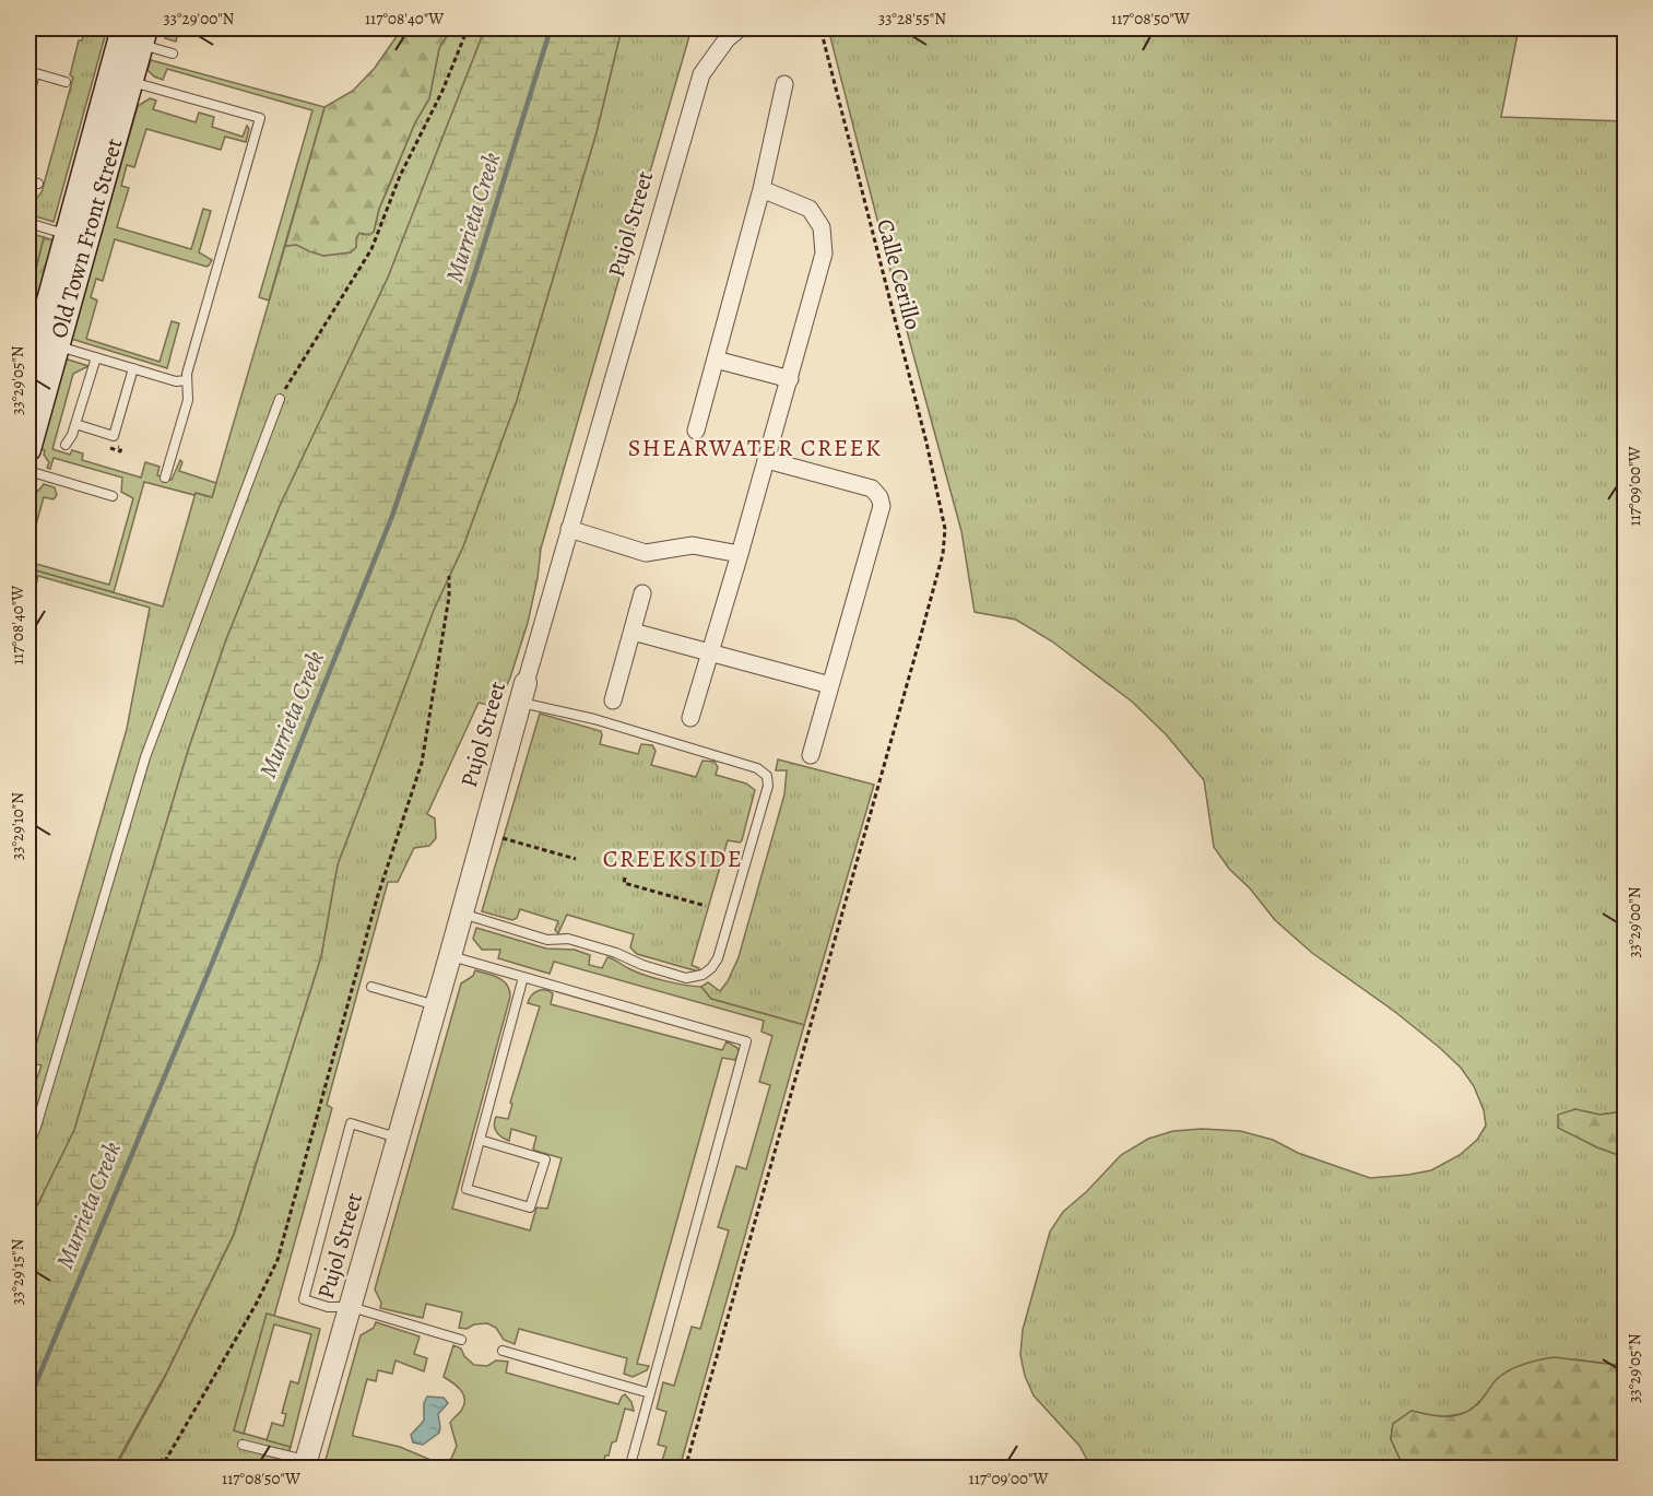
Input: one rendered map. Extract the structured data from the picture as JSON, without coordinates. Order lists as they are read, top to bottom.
{
  "streets": {
    "main road": ["Old Town Front Street"],
    "street": ["Pujol Street"],
    "path": ["Calle Cerillo"]
  },
  "districts": ["SHEARWATER CREEK", "CREEKSIDE"],
  "water": ["Murrieta Creek"],
  "coordinates": [
    "33°29'00\"N",
    "117°08'40\"W",
    "33°28'55\"N",
    "117°08'50\"W",
    "33°29'05\"N",
    "117°09'00\"W",
    "33°29'10\"N",
    "33°29'15\"N"
  ]
}
